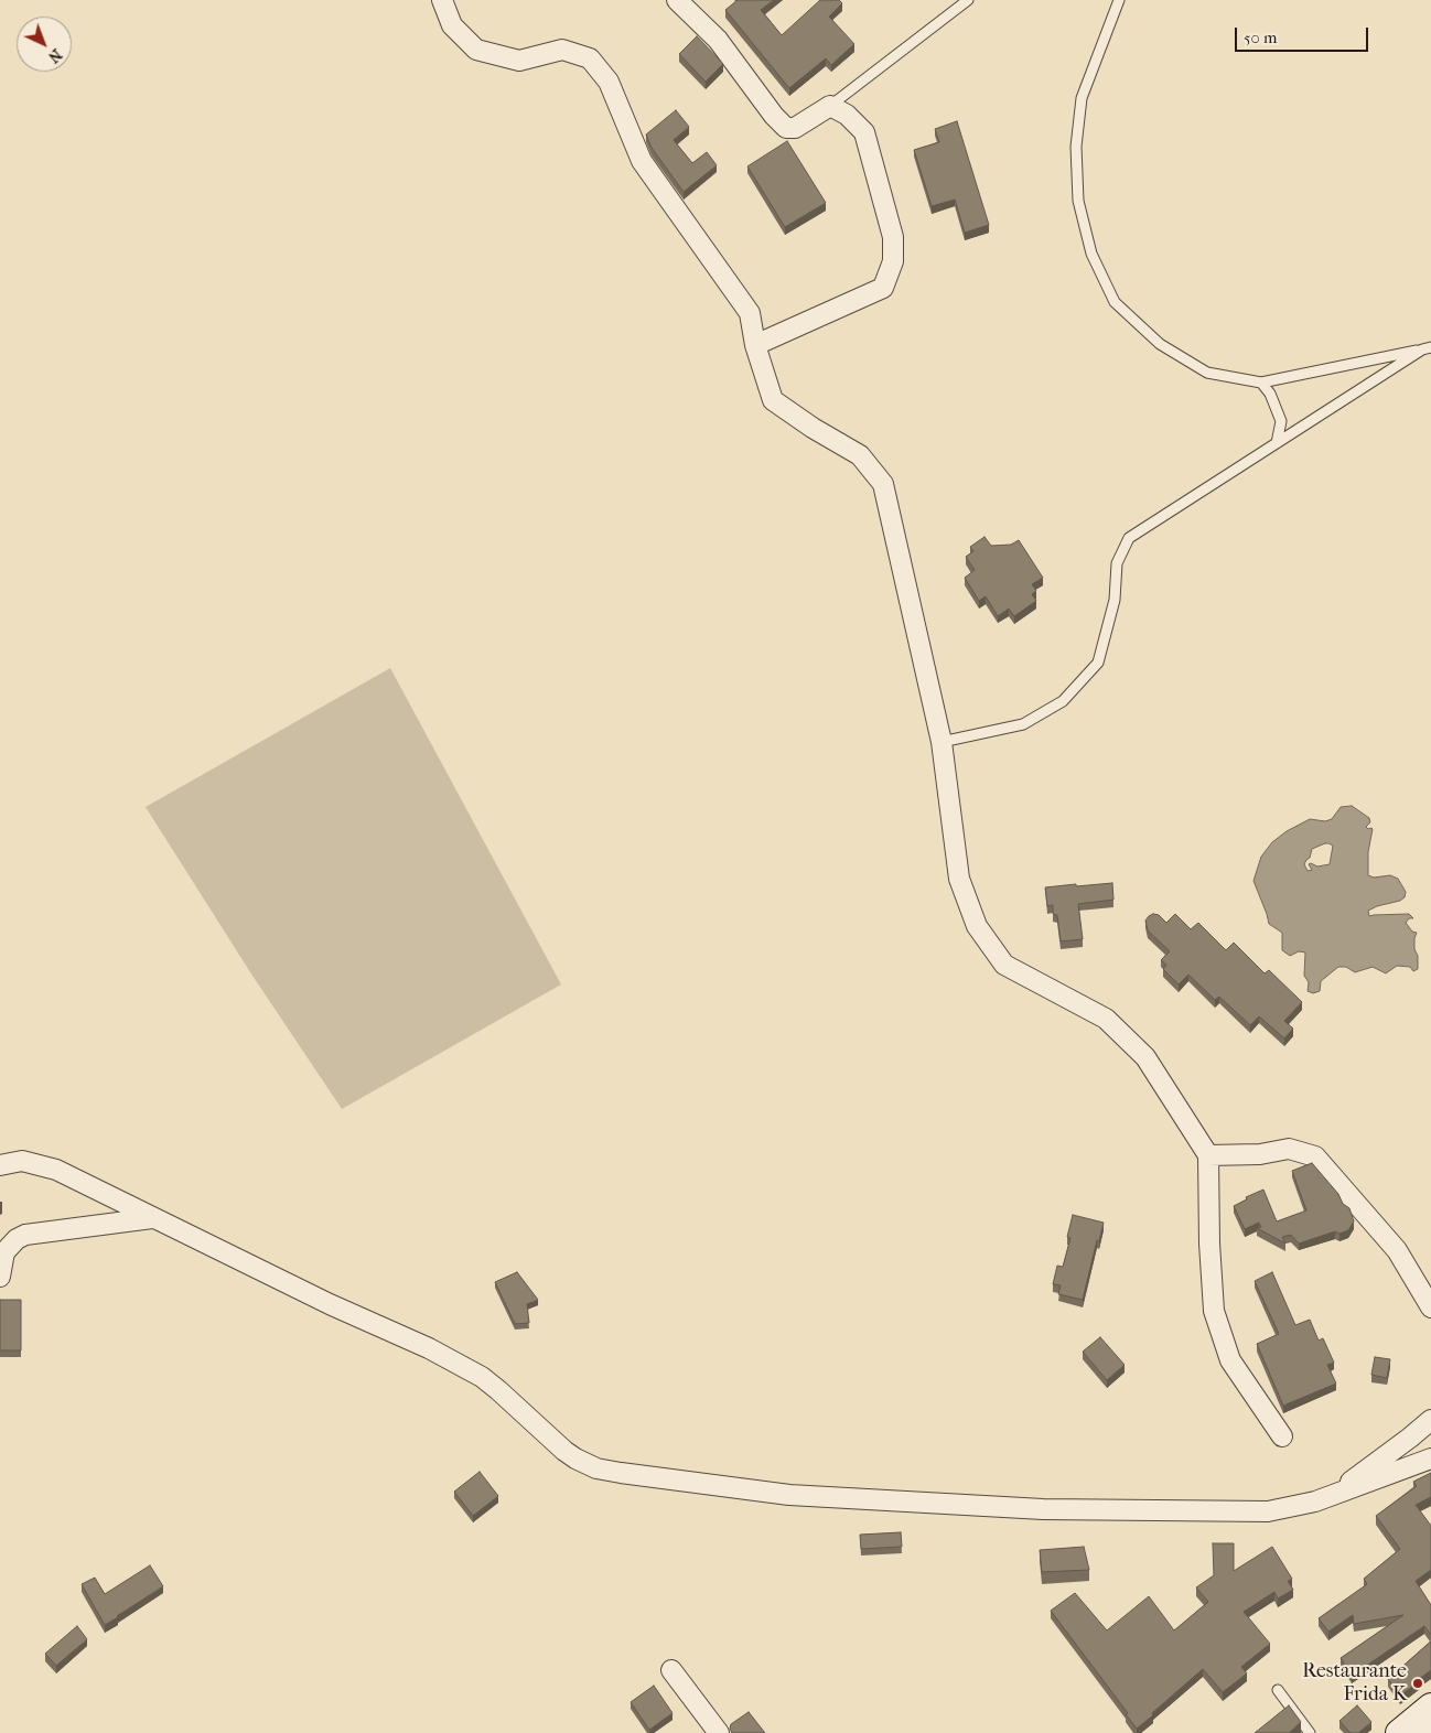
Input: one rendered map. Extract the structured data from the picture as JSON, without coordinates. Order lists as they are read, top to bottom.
{
  "places": ["Restaurante Frida K"],
  "scale_bar": "50 m",
  "north": "bottom right"
}
